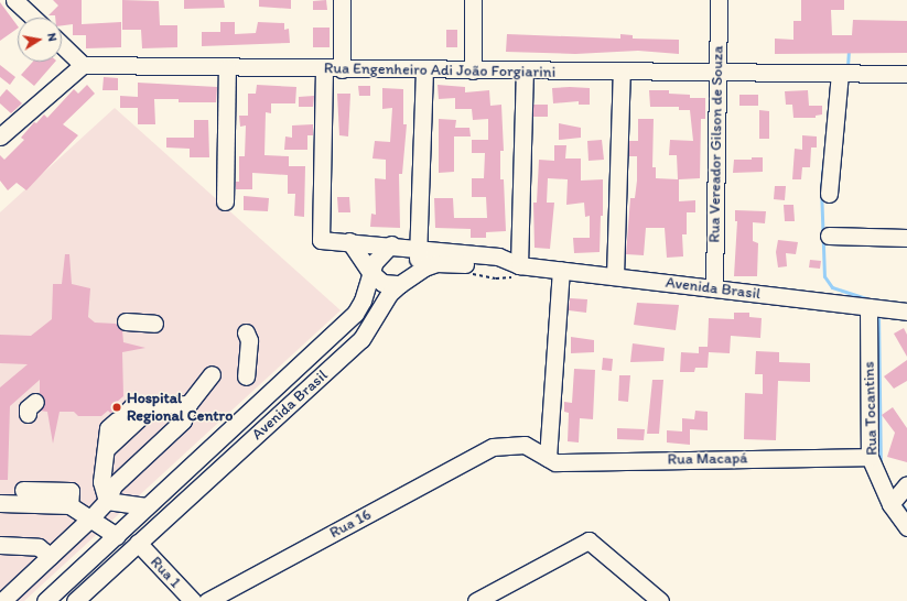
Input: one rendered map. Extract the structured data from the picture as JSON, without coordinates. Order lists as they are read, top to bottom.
{
  "streets": {
    "street": [
      "Rua Engenheiro Adi João Forgiarini",
      "Rua Vereador Gilson de Souza",
      "Avenida Brasil",
      "Rua Tocantins",
      "Rua Macapá",
      "Rua 16",
      "Rua 1"
    ]
  },
  "crossings": [
    ["Rua Engenheiro Adi João Forgiarini", "Rua Vereador Gilson de Souza"],
    ["Rua Engenheiro Adi João Forgiarini", "Avenida Brasil"],
    ["Rua Vereador Gilson de Souza", "Avenida Brasil"],
    ["Avenida Brasil", "Rua Tocantins"],
    ["Avenida Brasil", "Rua 1"],
    ["Rua Tocantins", "Rua Macapá"],
    ["Rua Macapá", "Rua 16"]
  ],
  "places": ["Hospital Regional Centro"],
  "north": "right"
}
